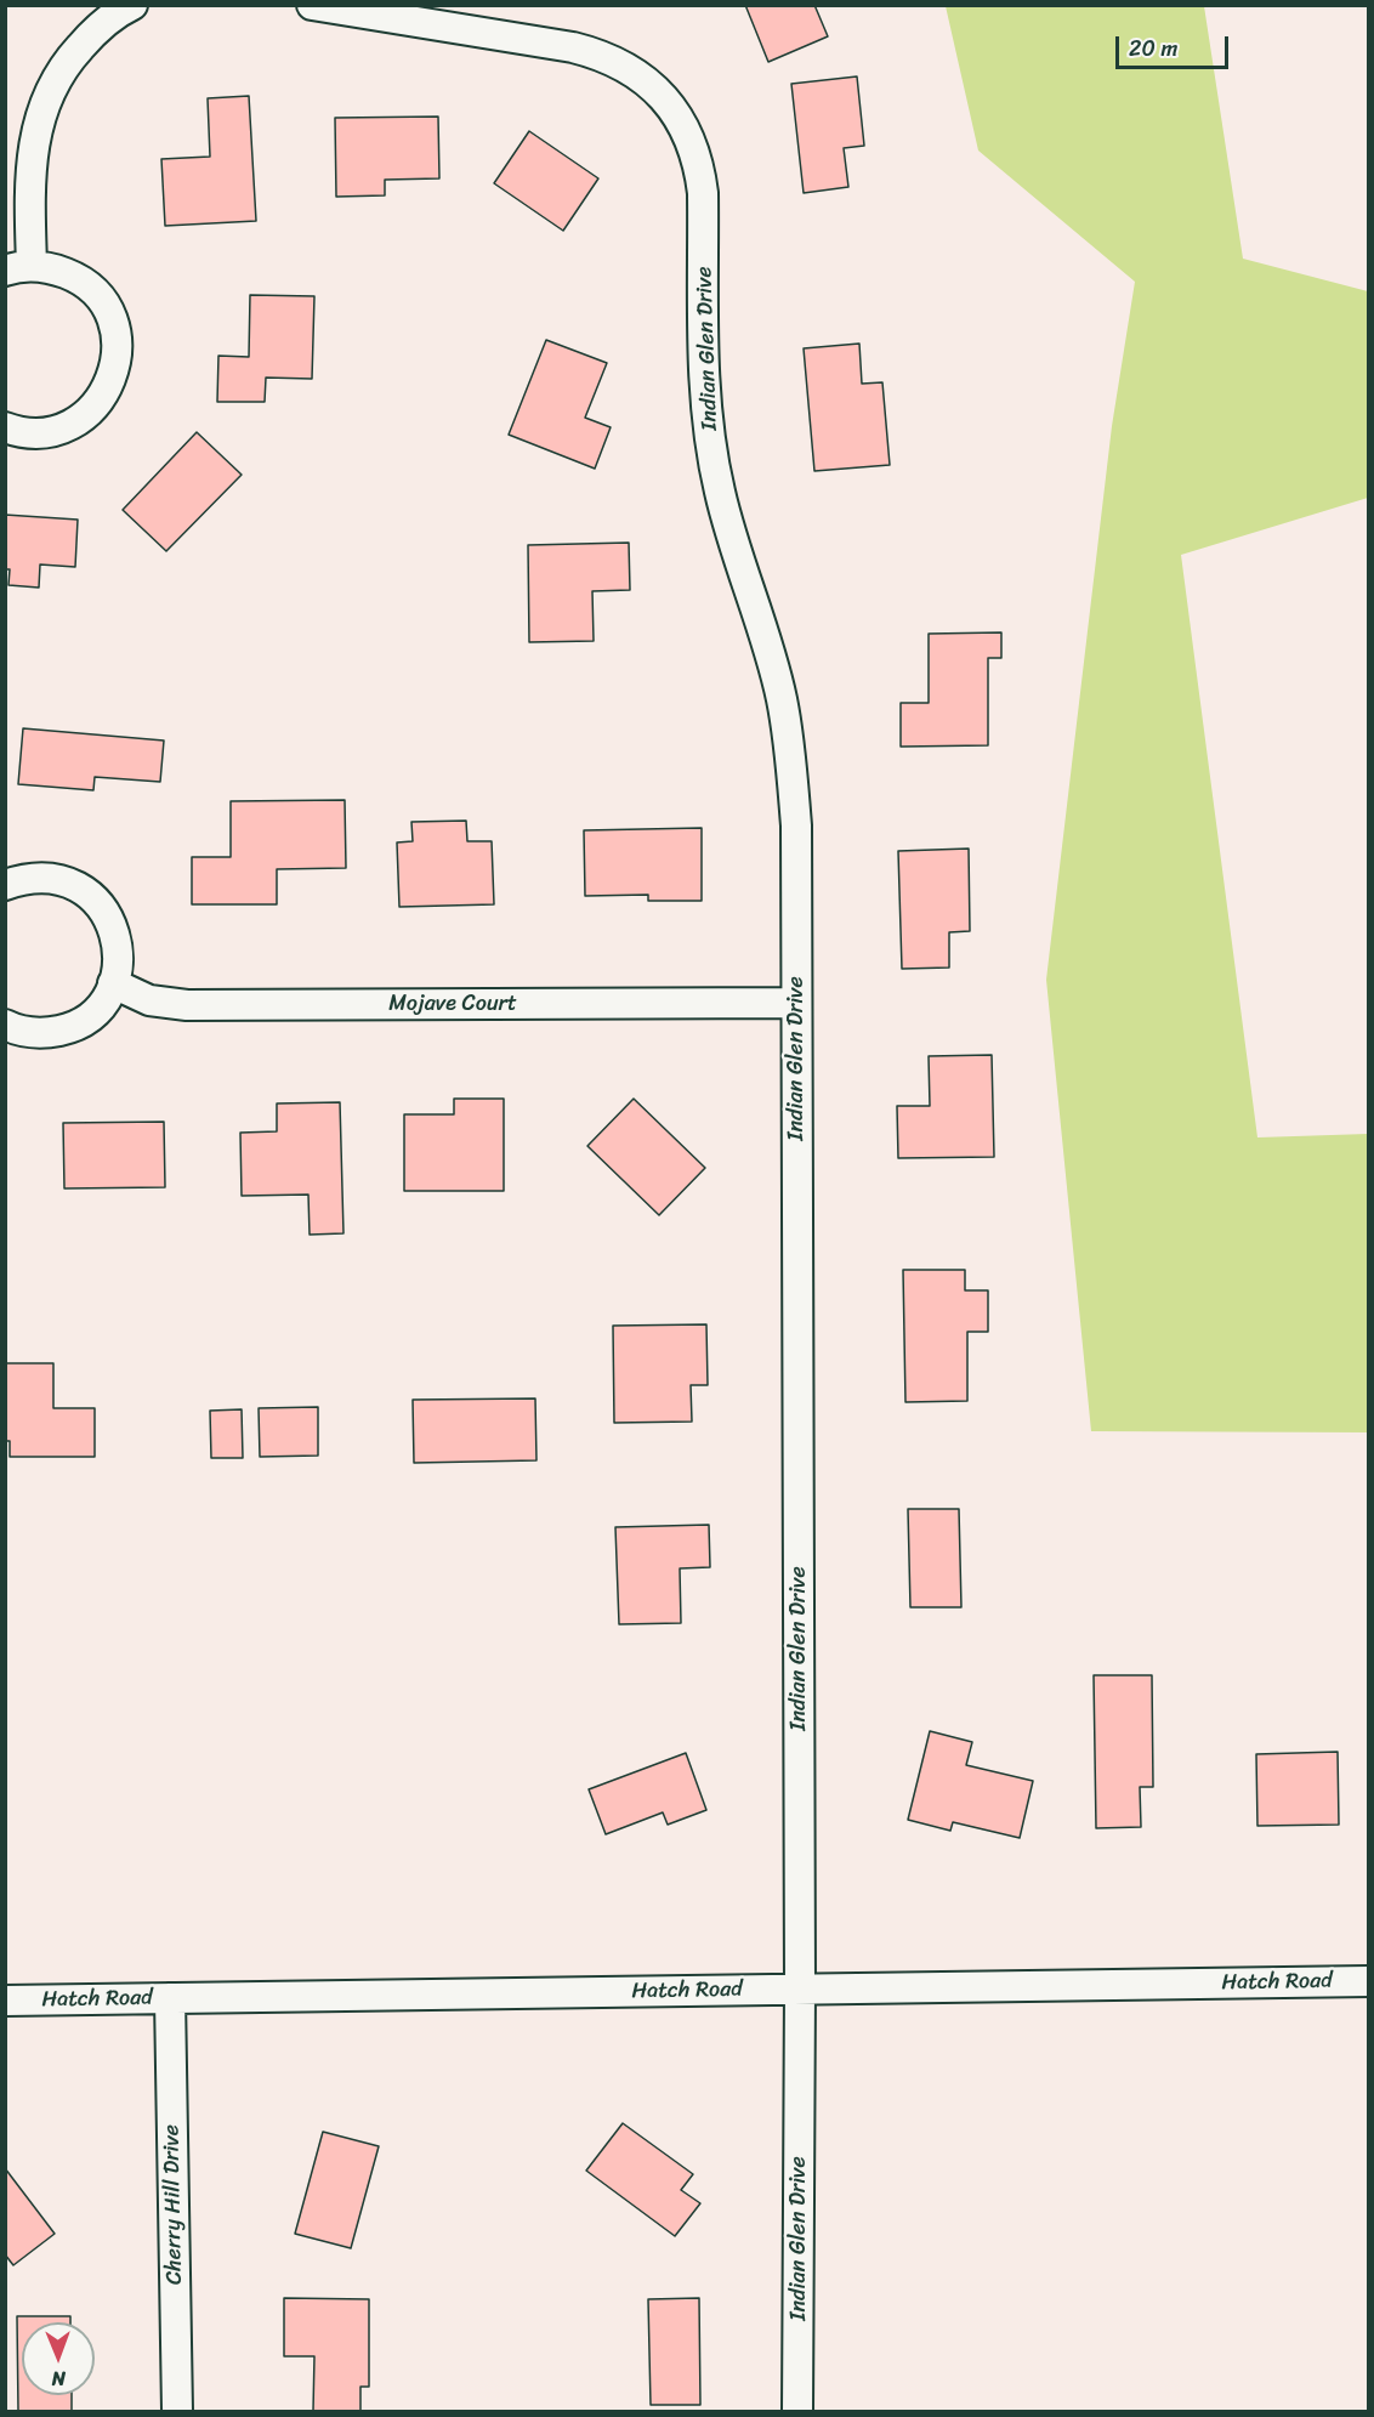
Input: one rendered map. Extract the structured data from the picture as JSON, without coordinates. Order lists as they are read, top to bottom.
{
  "streets": {
    "street": [
      "Indian Glen Drive",
      "Mojave Court",
      "Hatch Road",
      "Cherry Hill Drive"
    ]
  },
  "crossings": [
    ["Indian Glen Drive", "Mojave Court"],
    ["Indian Glen Drive", "Hatch Road"],
    ["Hatch Road", "Cherry Hill Drive"]
  ],
  "scale_bar": "20 m",
  "north": "bottom"
}
